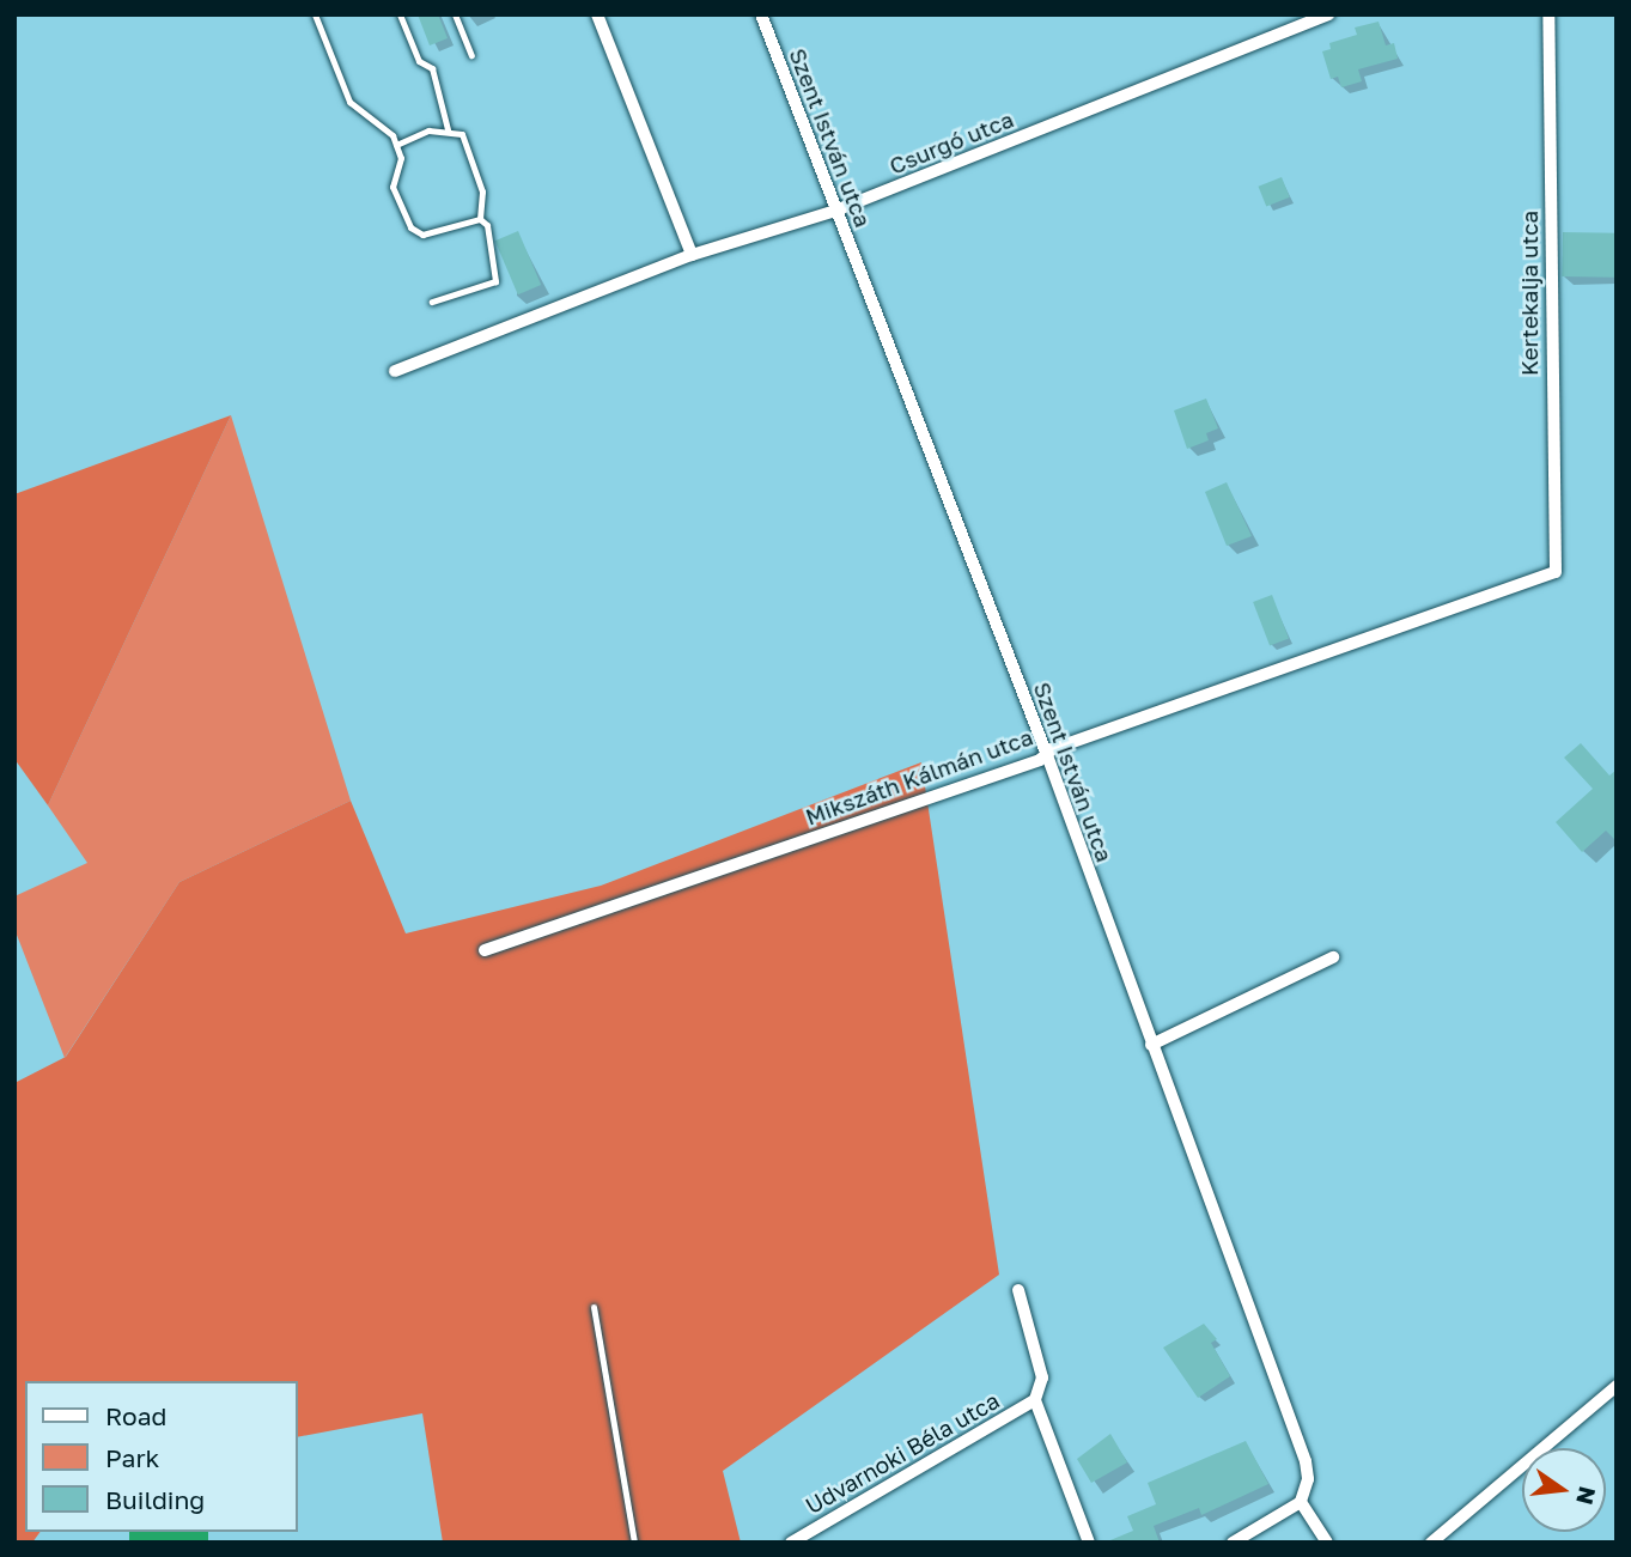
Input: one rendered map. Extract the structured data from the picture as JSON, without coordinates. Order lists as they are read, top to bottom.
{
  "streets": {
    "street": [
      "Szent István utca",
      "Csurgó utca",
      "Kertekalja utca",
      "Mikszáth Kálmán utca",
      "Udvarnoki Béla utca"
    ]
  },
  "crossings": [
    ["Szent István utca", "Csurgó utca"],
    ["Szent István utca", "Mikszáth Kálmán utca"],
    ["Kertekalja utca", "Mikszáth Kálmán utca"]
  ],
  "legend": ["Road", "Park", "Building"],
  "north": "right"
}
